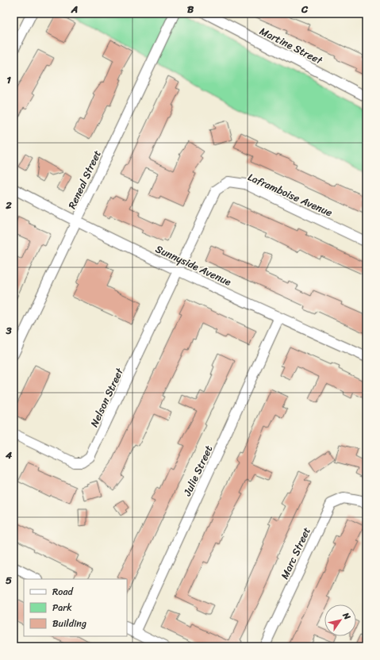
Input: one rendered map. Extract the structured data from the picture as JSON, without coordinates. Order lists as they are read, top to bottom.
{
  "streets": {
    "street": [
      "Martine Street",
      "Reneal Street",
      "Laframboise Avenue",
      "Sunnyside Avenue",
      "Nelson Street",
      "Julie Street",
      "Marc Street"
    ]
  },
  "crossings": [
    ["Reneal Street", "Sunnyside Avenue"],
    ["Laframboise Avenue", "Sunnyside Avenue"],
    ["Laframboise Avenue", "Nelson Street"],
    ["Sunnyside Avenue", "Nelson Street"],
    ["Sunnyside Avenue", "Julie Street"]
  ],
  "legend": ["Road", "Park", "Building"],
  "north": "top right",
  "grid": {
    "columns": ["A", "B", "C"],
    "rows": [
      "1",
      "2",
      "3",
      "4",
      "5"
    ]
  }
}
